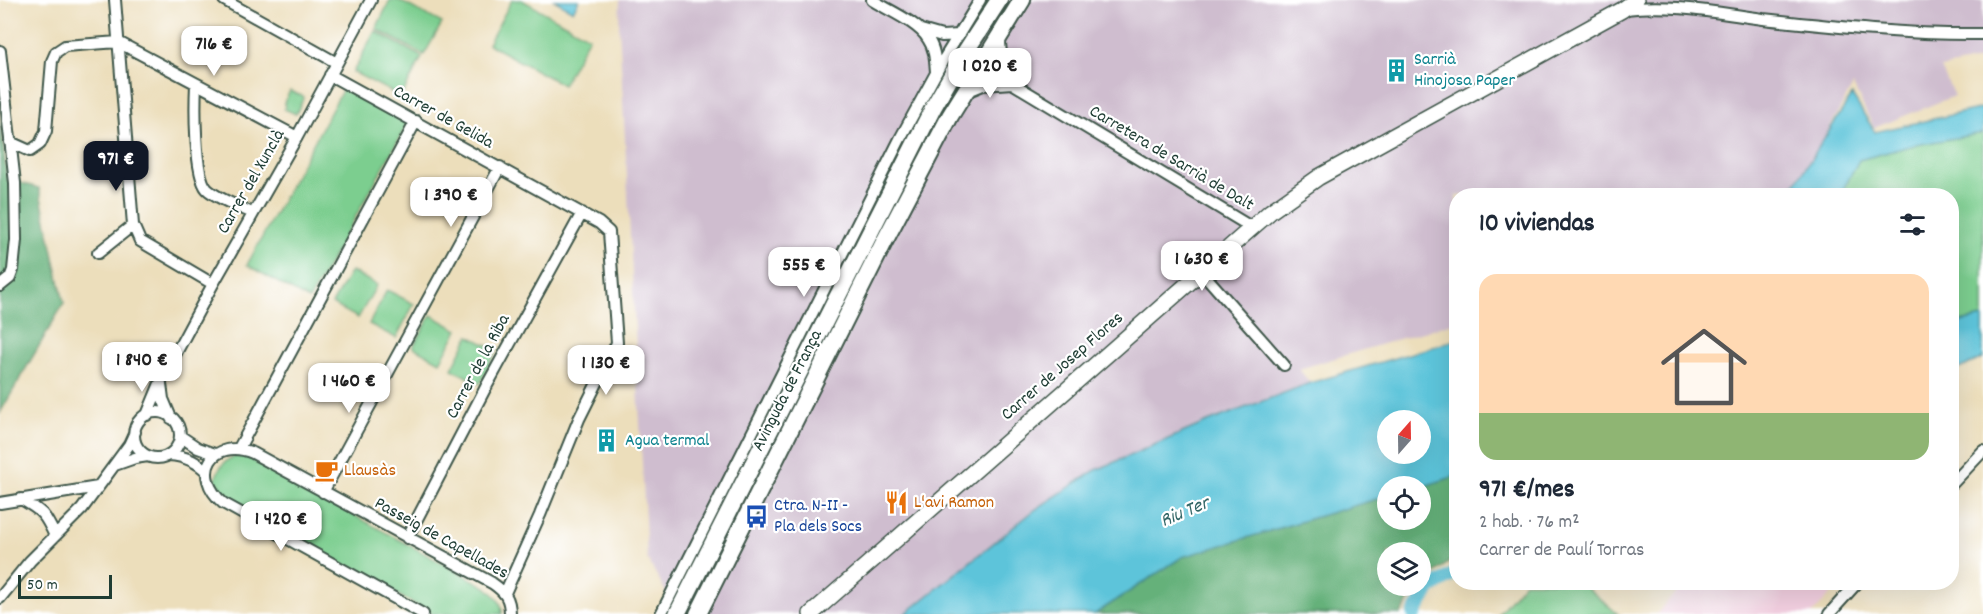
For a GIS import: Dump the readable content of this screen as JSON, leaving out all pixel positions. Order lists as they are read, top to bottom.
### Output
{
  "streets": {
    "main road": ["Avinguda de França"],
    "street": [
      "Carrer de Gelida",
      "Carretera de Sarrià de Dalt",
      "Carrer del Xunclà",
      "Carrer de la Riba",
      "Carrer de Josep Flores",
      "Passeig de Capellades"
    ]
  },
  "crossings": [
    ["Carrer de Gelida", "Carrer del Xunclà"],
    ["Carrer de Gelida", "Carrer de la Riba"],
    ["Carrer de Gelida", "Passeig de Capellades"],
    ["Carretera de Sarrià de Dalt", "Carrer de Josep Flores"],
    ["Carrer de la Riba", "Passeig de Capellades"]
  ],
  "water": ["Riu Ter"],
  "places": {
    "building": ["Sarrià Hinojosa Paper", "Agua termal"],
    "cafe": ["Llausàs"],
    "restaurant": ["L'avi Ramon"],
    "bus stop": ["Ctra. N-II - Pla dels Socs"]
  },
  "scale_bar": "50 m",
  "north": "top",
  "page": {
    "price": [
      "716 €",
      "1 020 €",
      "971 €",
      "1 390 €",
      "1 630 €",
      "555 €",
      "1 840 €",
      "1 130 €",
      "1 460 €",
      "1 420 €"
    ],
    "heading": "10 viviendas",
    "list": [
      {
        "name": "971 €/mes",
        "note": "2 hab. · 76 m² · Carrer de Paulí Torras"
      }
    ],
    "scale": "50 m"
  }
}
